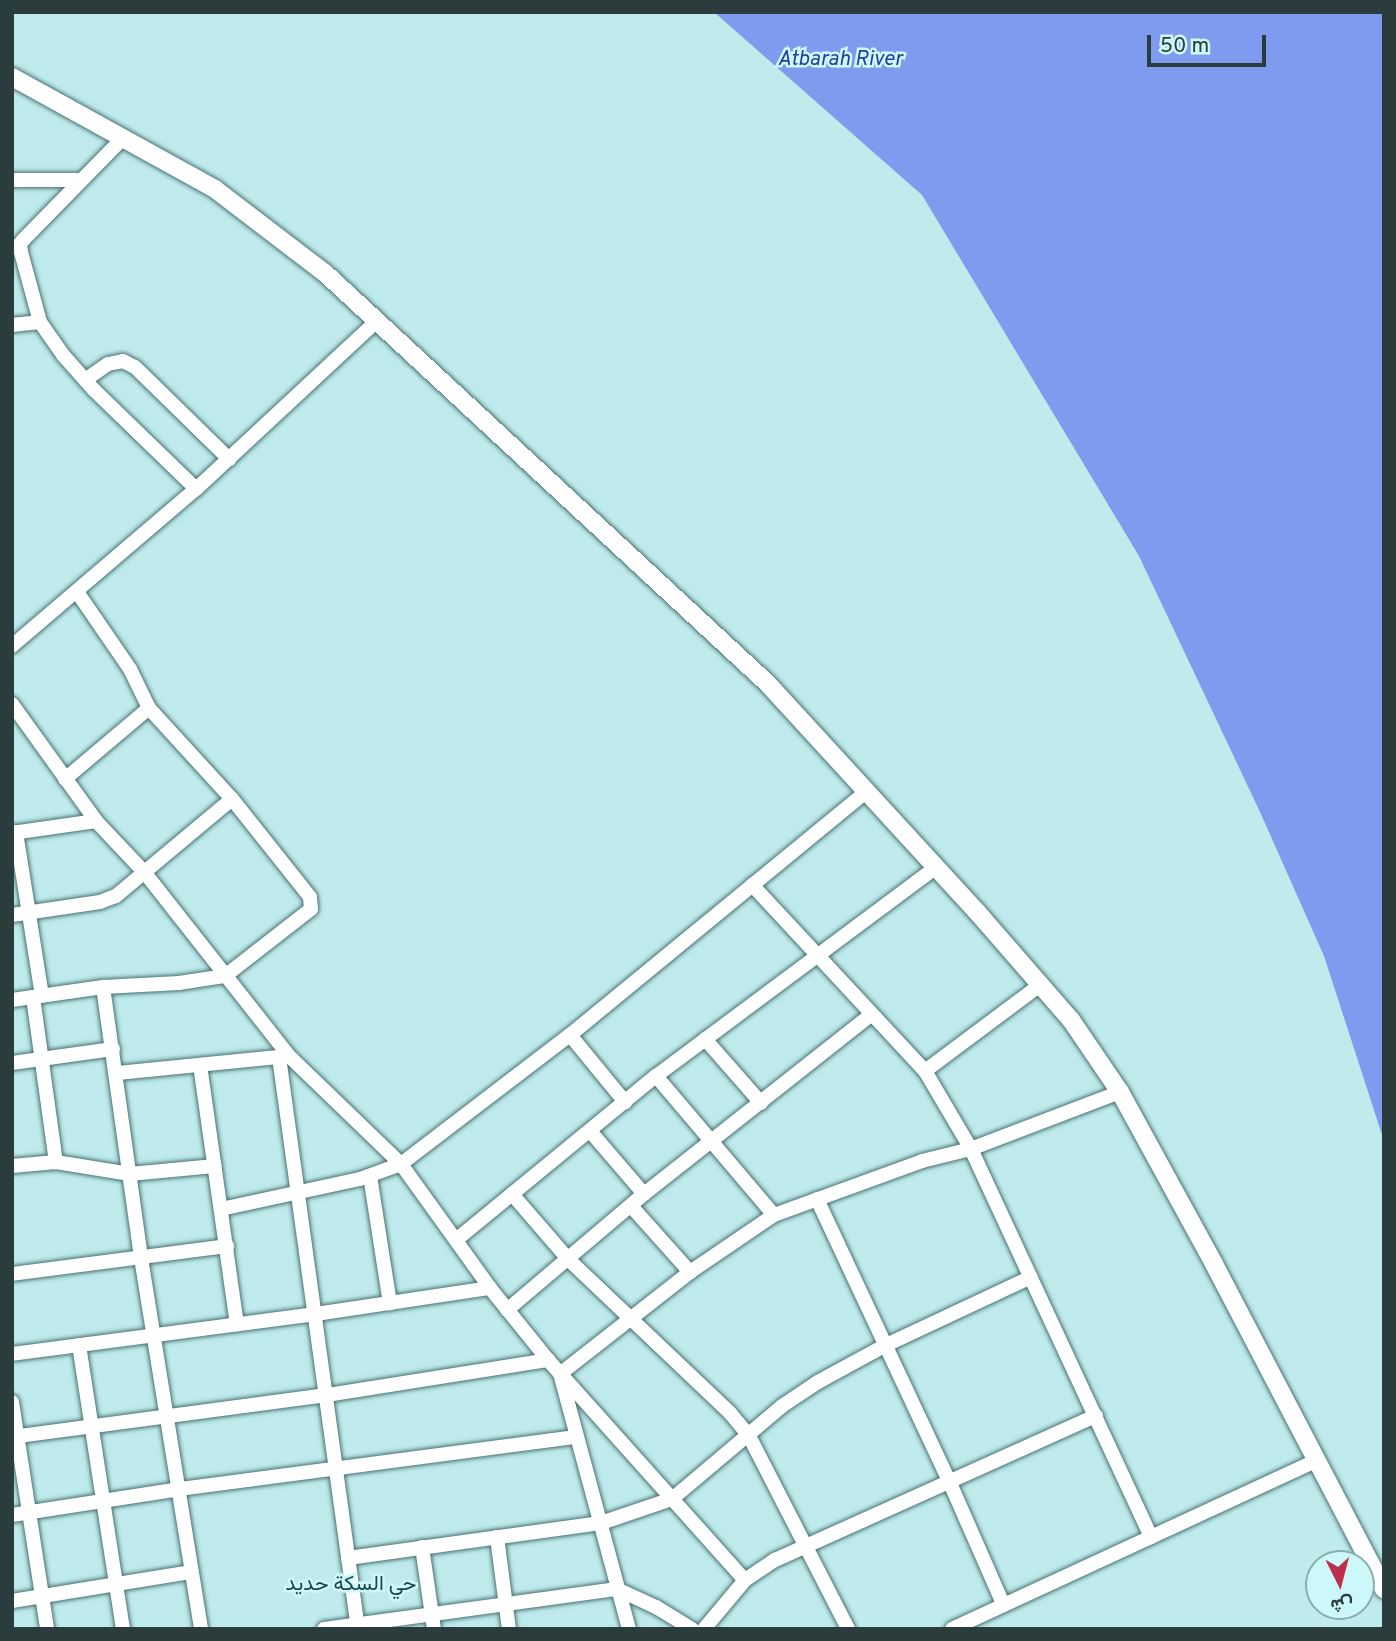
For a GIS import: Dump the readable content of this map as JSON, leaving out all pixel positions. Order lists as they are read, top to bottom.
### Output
{
  "districts": ["حي السكة حديد"],
  "water": ["Atbarah River"],
  "scale_bar": "50 m",
  "north": "bottom"
}
